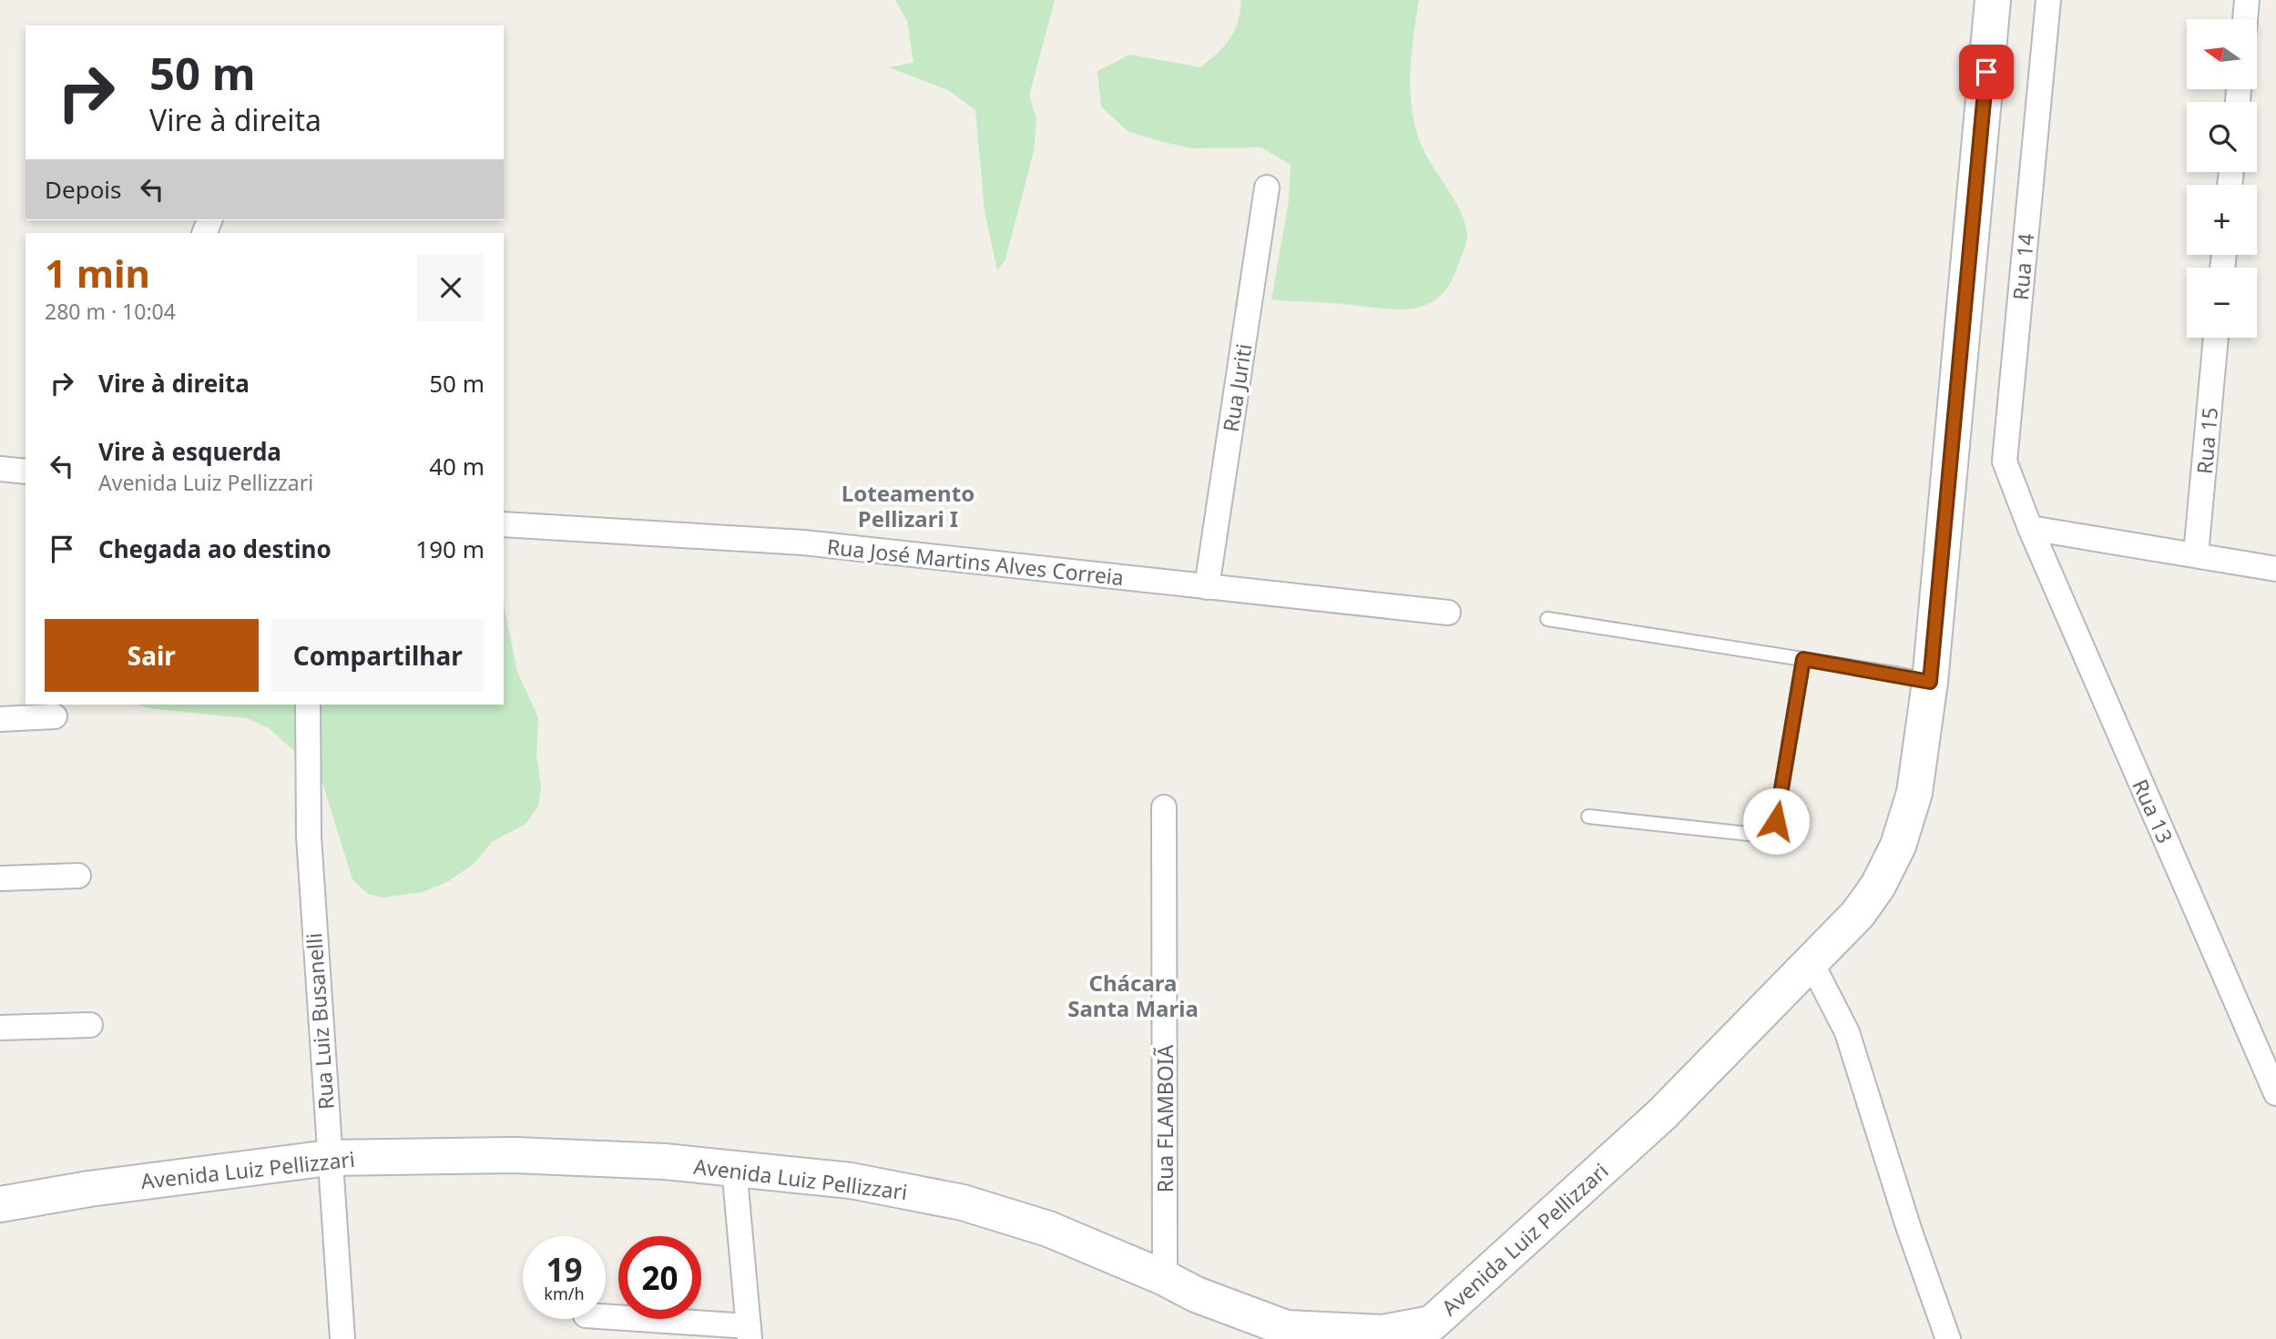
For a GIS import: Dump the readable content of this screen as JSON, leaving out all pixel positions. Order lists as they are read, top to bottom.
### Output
{
  "streets": {
    "main road": ["Avenida Luiz Pellizzari"],
    "street": [
      "Rua 14",
      "Rua Juriti",
      "Rua 15",
      "Rua José Martins Alves Correia",
      "Rua 13",
      "Rua Luiz Busanelli",
      "Rua FLAMBOIÃ"
    ]
  },
  "crossings": [
    ["Rua 14", "Rua 13"],
    ["Rua Juriti", "Rua José Martins Alves Correia"],
    ["Rua Luiz Busanelli", "Avenida Luiz Pellizzari"],
    ["Rua FLAMBOIÃ", "Avenida Luiz Pellizzari"]
  ],
  "districts": ["Loteamento Pellizari I", "Chácara Santa Maria"],
  "north": "left",
  "page": {
    "map_buttons": ["+", "−"],
    "turn": ["50 m", "Vire à direita"],
    "then": "Depois",
    "heading": ["1 min", "280 m · 10:04"],
    "list": [
      {
        "name": "Vire à direita",
        "value": "50 m"
      },
      {
        "name": "Vire à esquerda",
        "note": "Avenida Luiz Pellizzari",
        "value": "40 m"
      },
      {
        "name": "Chegada ao destino",
        "value": "190 m"
      }
    ],
    "buttons": ["Sair", "Compartilhar"],
    "speed": "19 km/h",
    "limit": "20"
  }
}
